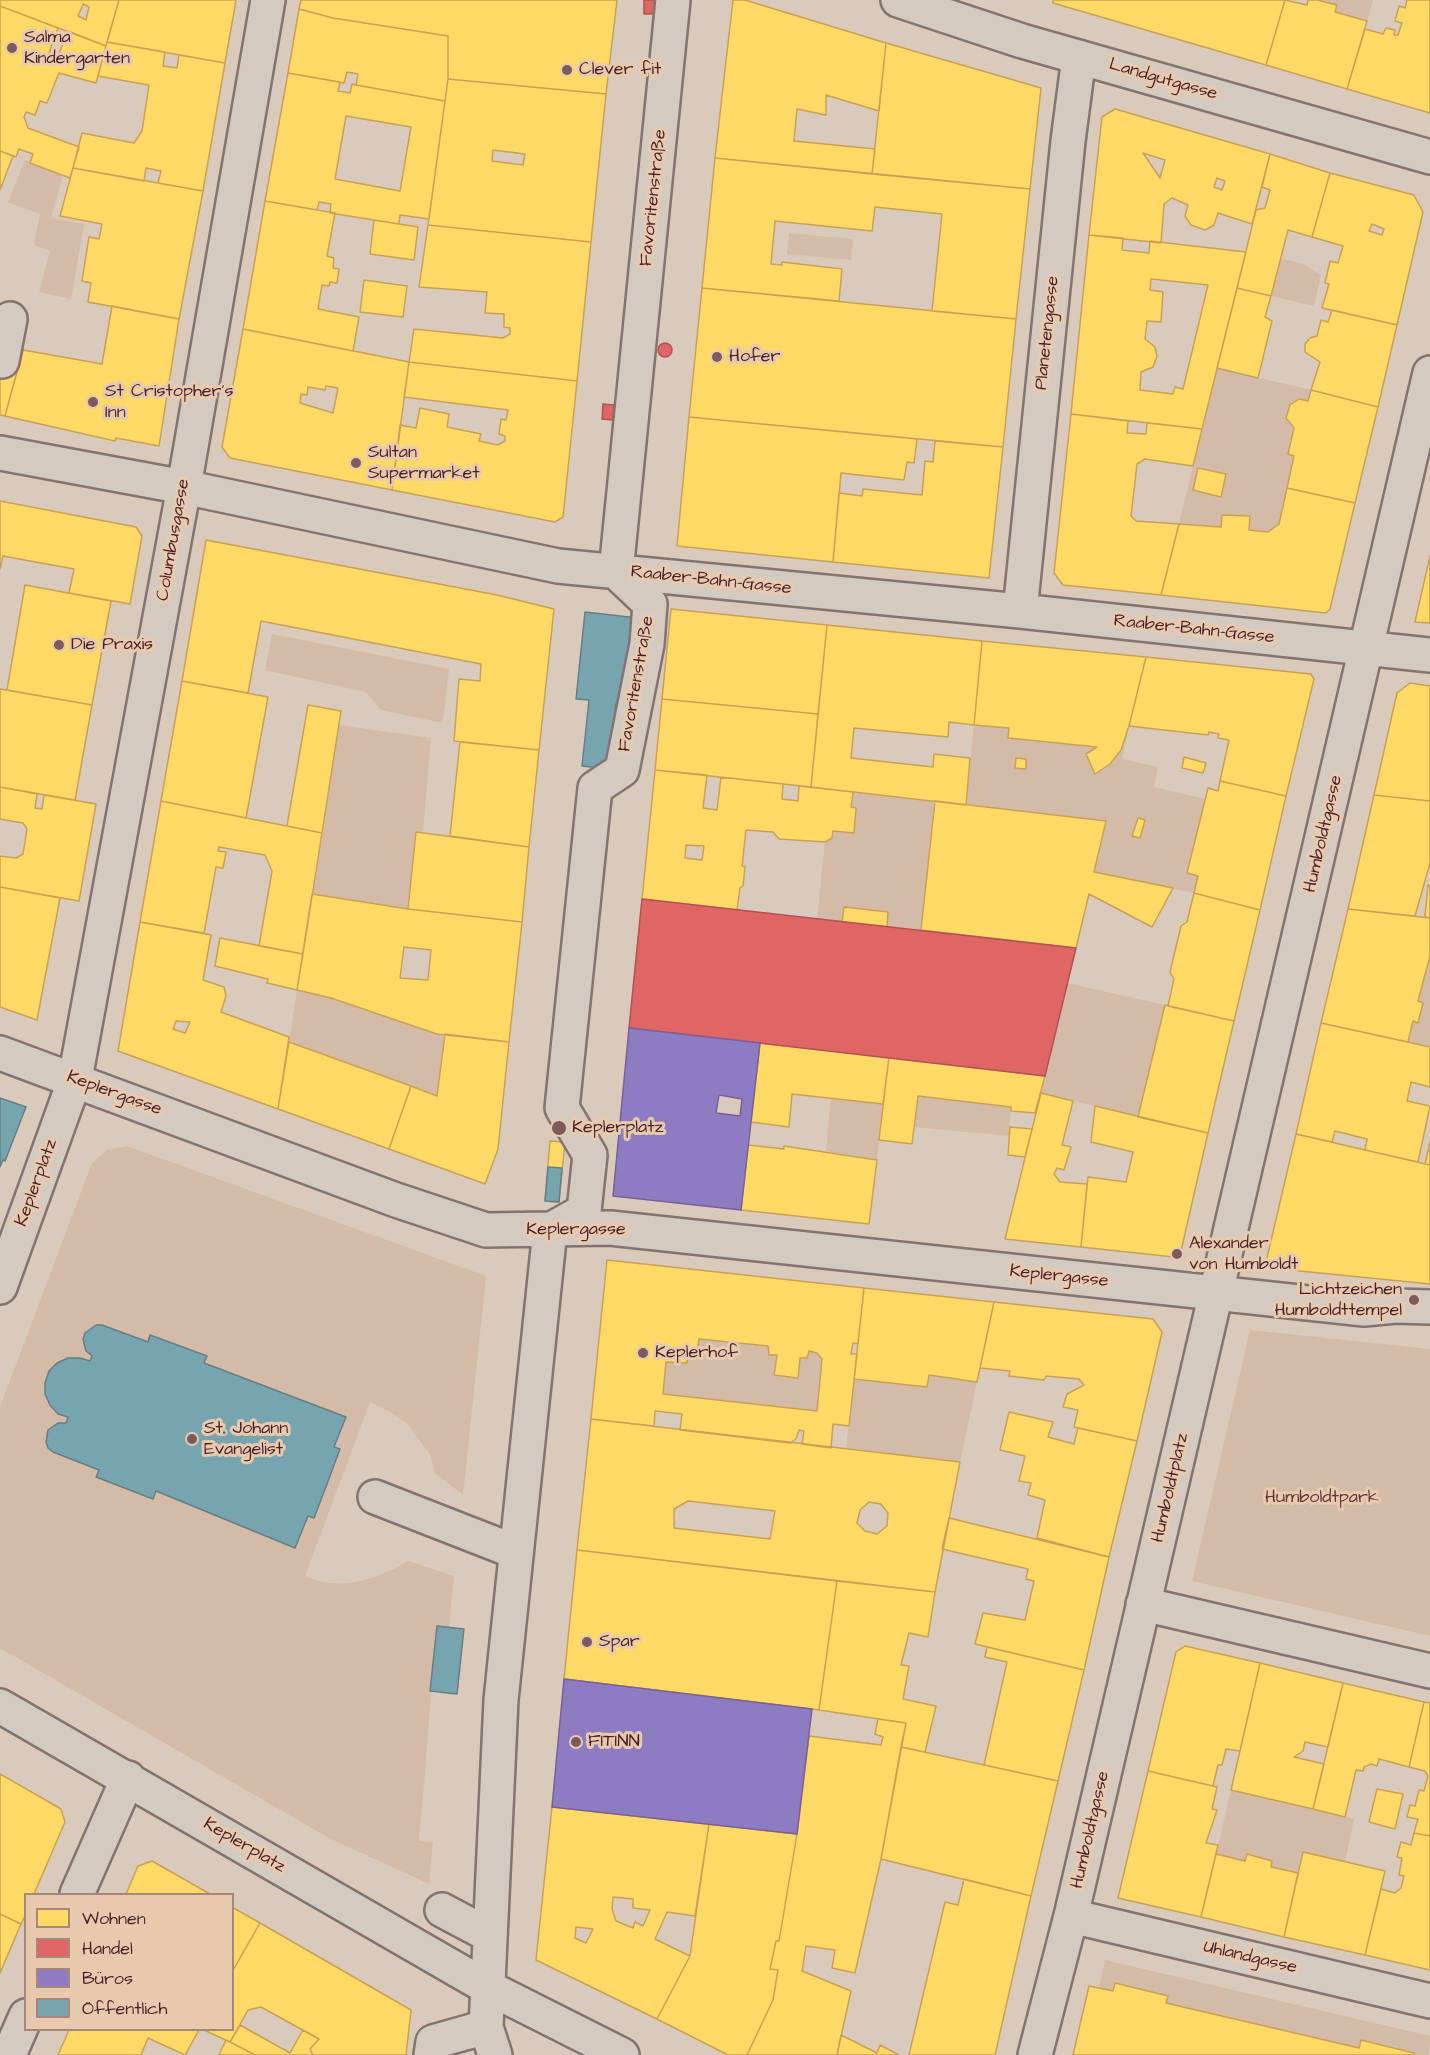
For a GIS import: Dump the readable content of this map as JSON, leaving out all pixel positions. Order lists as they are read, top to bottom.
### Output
{
  "streets": {
    "street": [
      "Landgutgasse",
      "Favoritenstraße",
      "Planetengasse",
      "Columbusgasse",
      "Raaber-Bahn-Gasse",
      "Humboldtgasse",
      "Keplergasse",
      "Keplerplatz",
      "Humboldtplatz",
      "Uhlandgasse"
    ]
  },
  "crossings": [
    ["Landgutgasse", "Planetengasse"],
    ["Favoritenstraße", "Raaber-Bahn-Gasse"],
    ["Favoritenstraße", "Keplergasse"],
    ["Planetengasse", "Raaber-Bahn-Gasse"],
    ["Columbusgasse", "Raaber-Bahn-Gasse"],
    ["Columbusgasse", "Keplergasse"],
    ["Columbusgasse", "Keplerplatz"],
    ["Raaber-Bahn-Gasse", "Humboldtgasse"],
    ["Humboldtgasse", "Keplergasse"],
    ["Humboldtgasse", "Humboldtplatz"],
    ["Humboldtgasse", "Uhlandgasse"],
    ["Keplergasse", "Keplerplatz"],
    ["Keplergasse", "Humboldtplatz"]
  ],
  "parks": ["Humboldtpark"],
  "places": [
    "Salma Kindergarten",
    "Clever fit",
    "Hofer",
    "St Cristopher's Inn",
    "Sultan Supermarket",
    "Die Praxis",
    "Keplerplatz",
    "Alexander von Humboldt",
    "Lichtzeichen Humboldttempel",
    "Keplerhof",
    "St. Johann Evangelist",
    "Spar",
    "FITINN"
  ],
  "legend": [
    "Wohnen",
    "Handel",
    "Büros",
    "Öffentlich"
  ]
}
